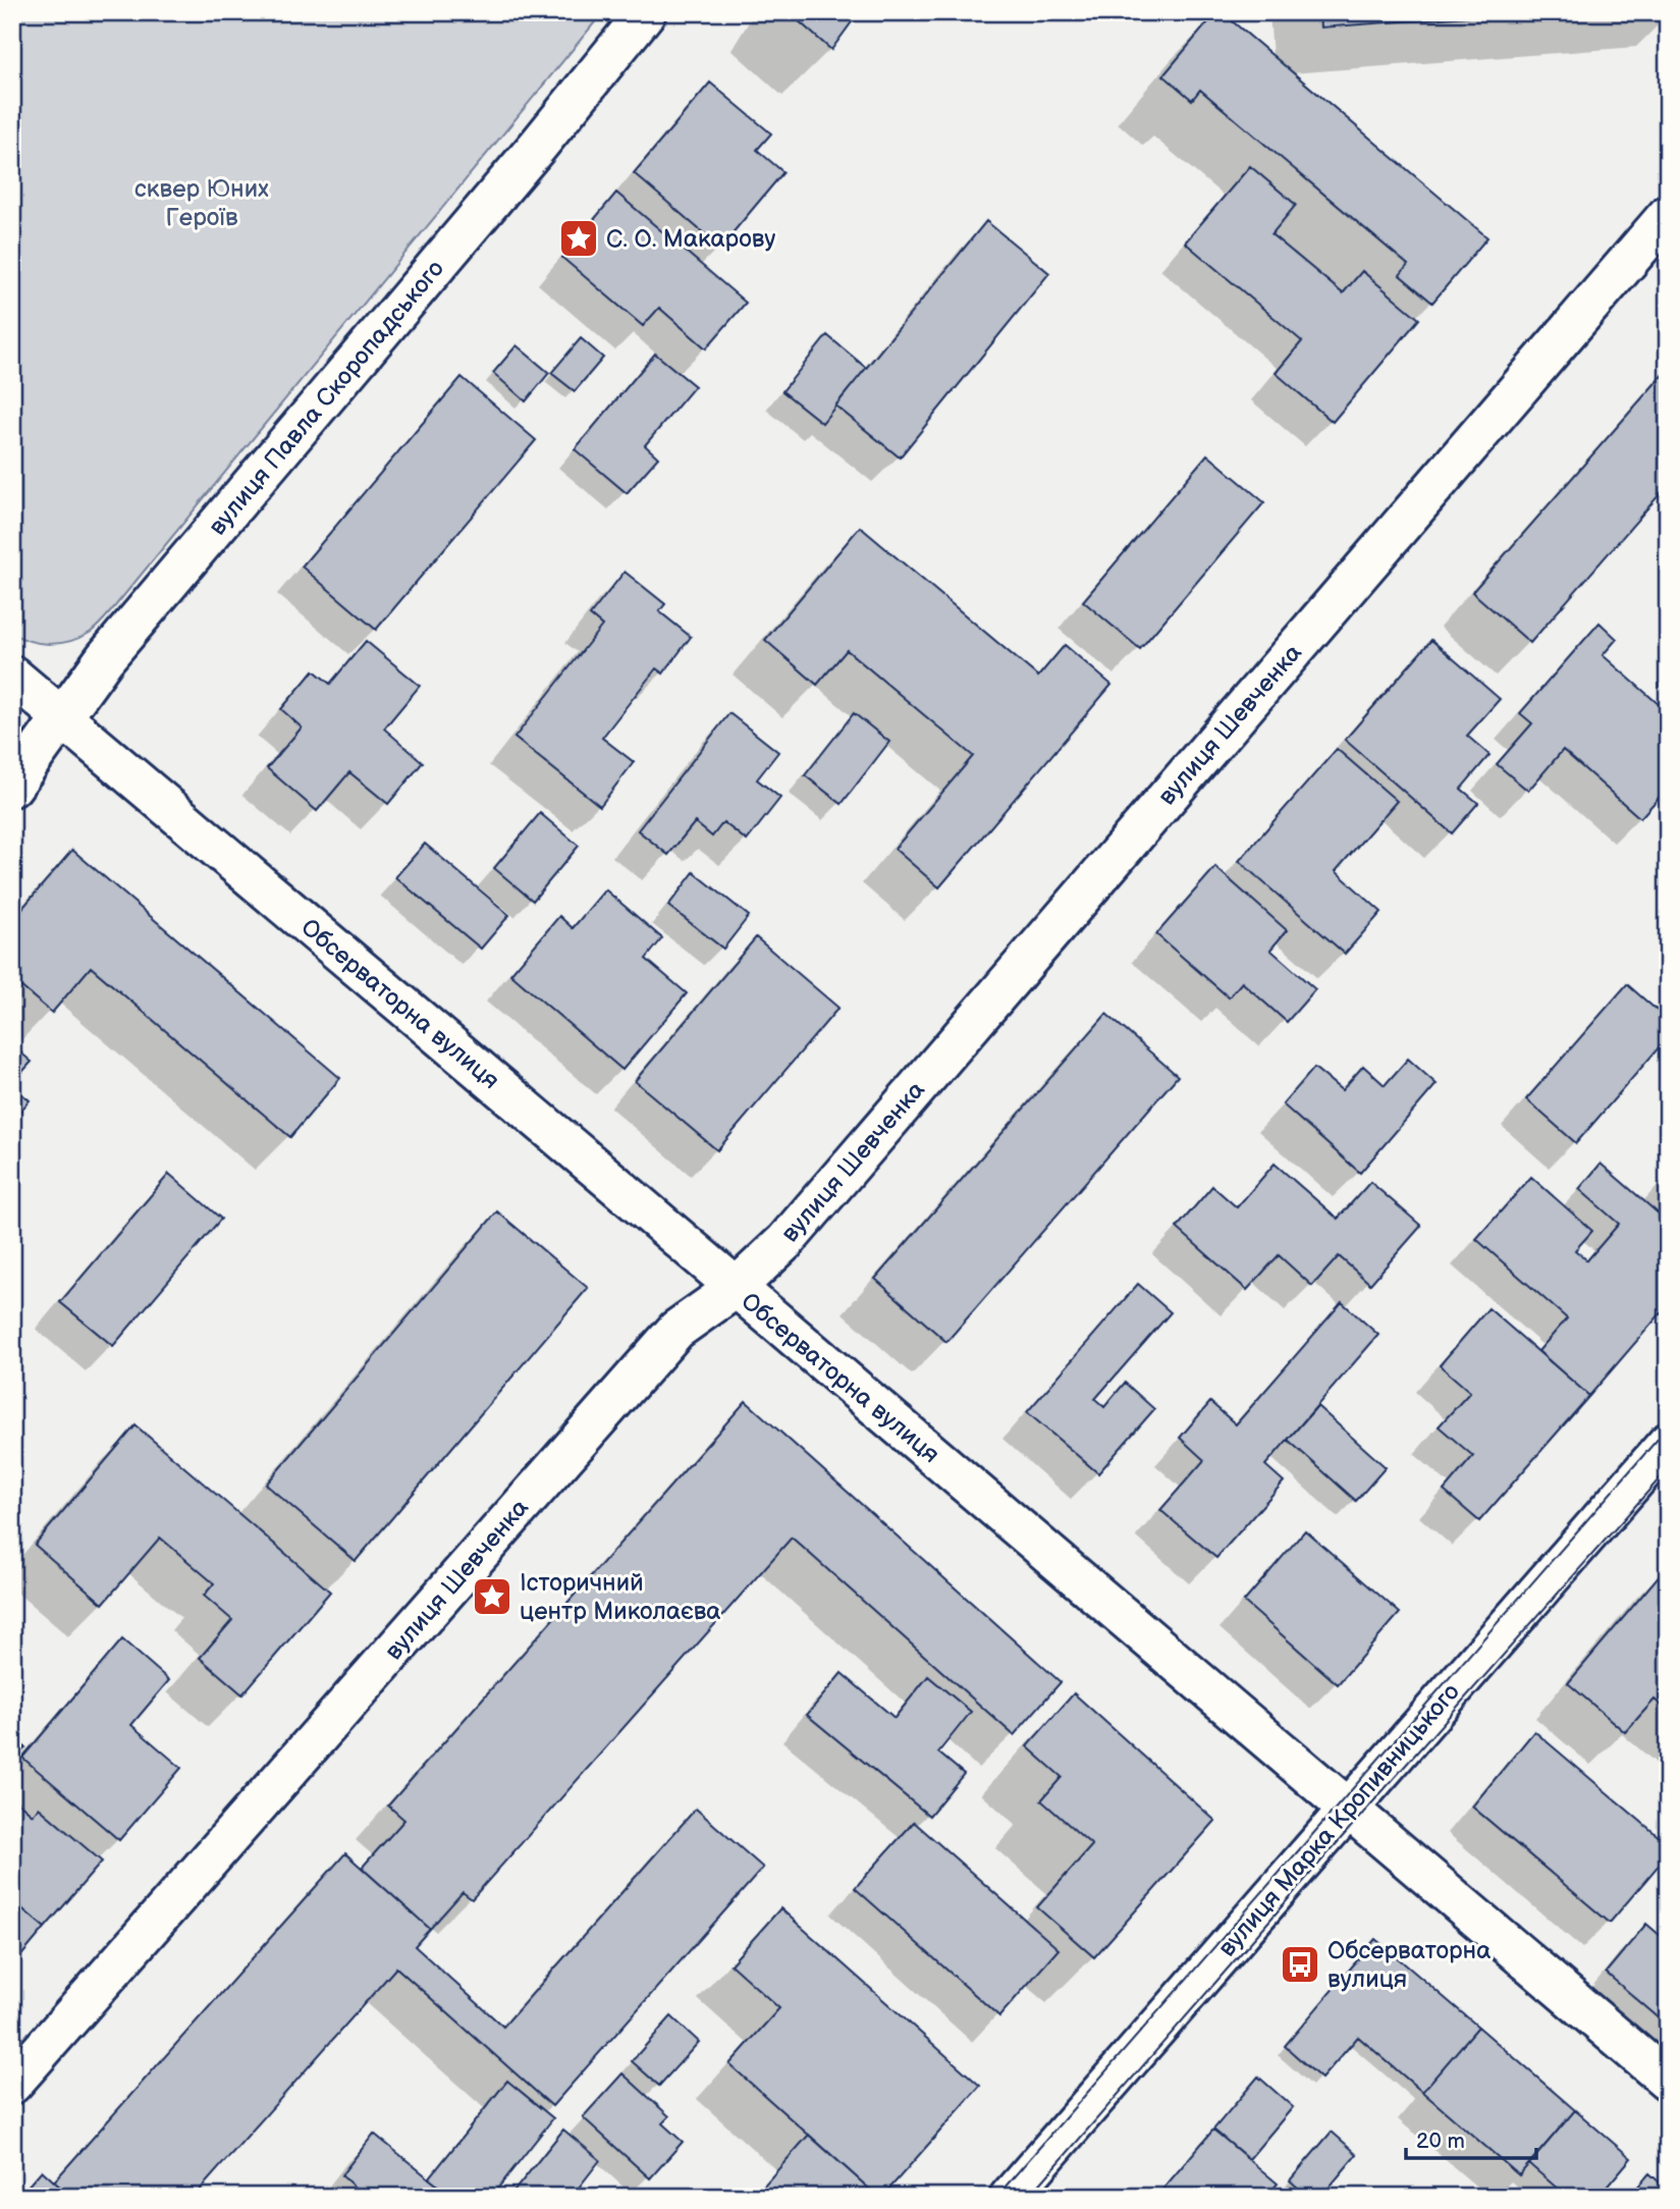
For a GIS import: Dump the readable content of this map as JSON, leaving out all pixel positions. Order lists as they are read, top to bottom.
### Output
{
  "streets": {
    "street": [
      "вулиця Павла Скоропадського",
      "вулиця Шевченка",
      "Обсерваторна вулиця",
      "вулиця Марка Кропивницького"
    ]
  },
  "crossings": [
    ["вулиця Павла Скоропадського", "Обсерваторна вулиця"],
    ["вулиця Шевченка", "Обсерваторна вулиця"],
    ["Обсерваторна вулиця", "вулиця Марка Кропивницького"]
  ],
  "parks": ["сквер Юних Героїв"],
  "places": {
    "place": ["С. О. Макарову", "Історичний центр Миколаєва"],
    "bus stop": ["Обсерваторна вулиця"]
  },
  "scale_bar": "20 m"
}
